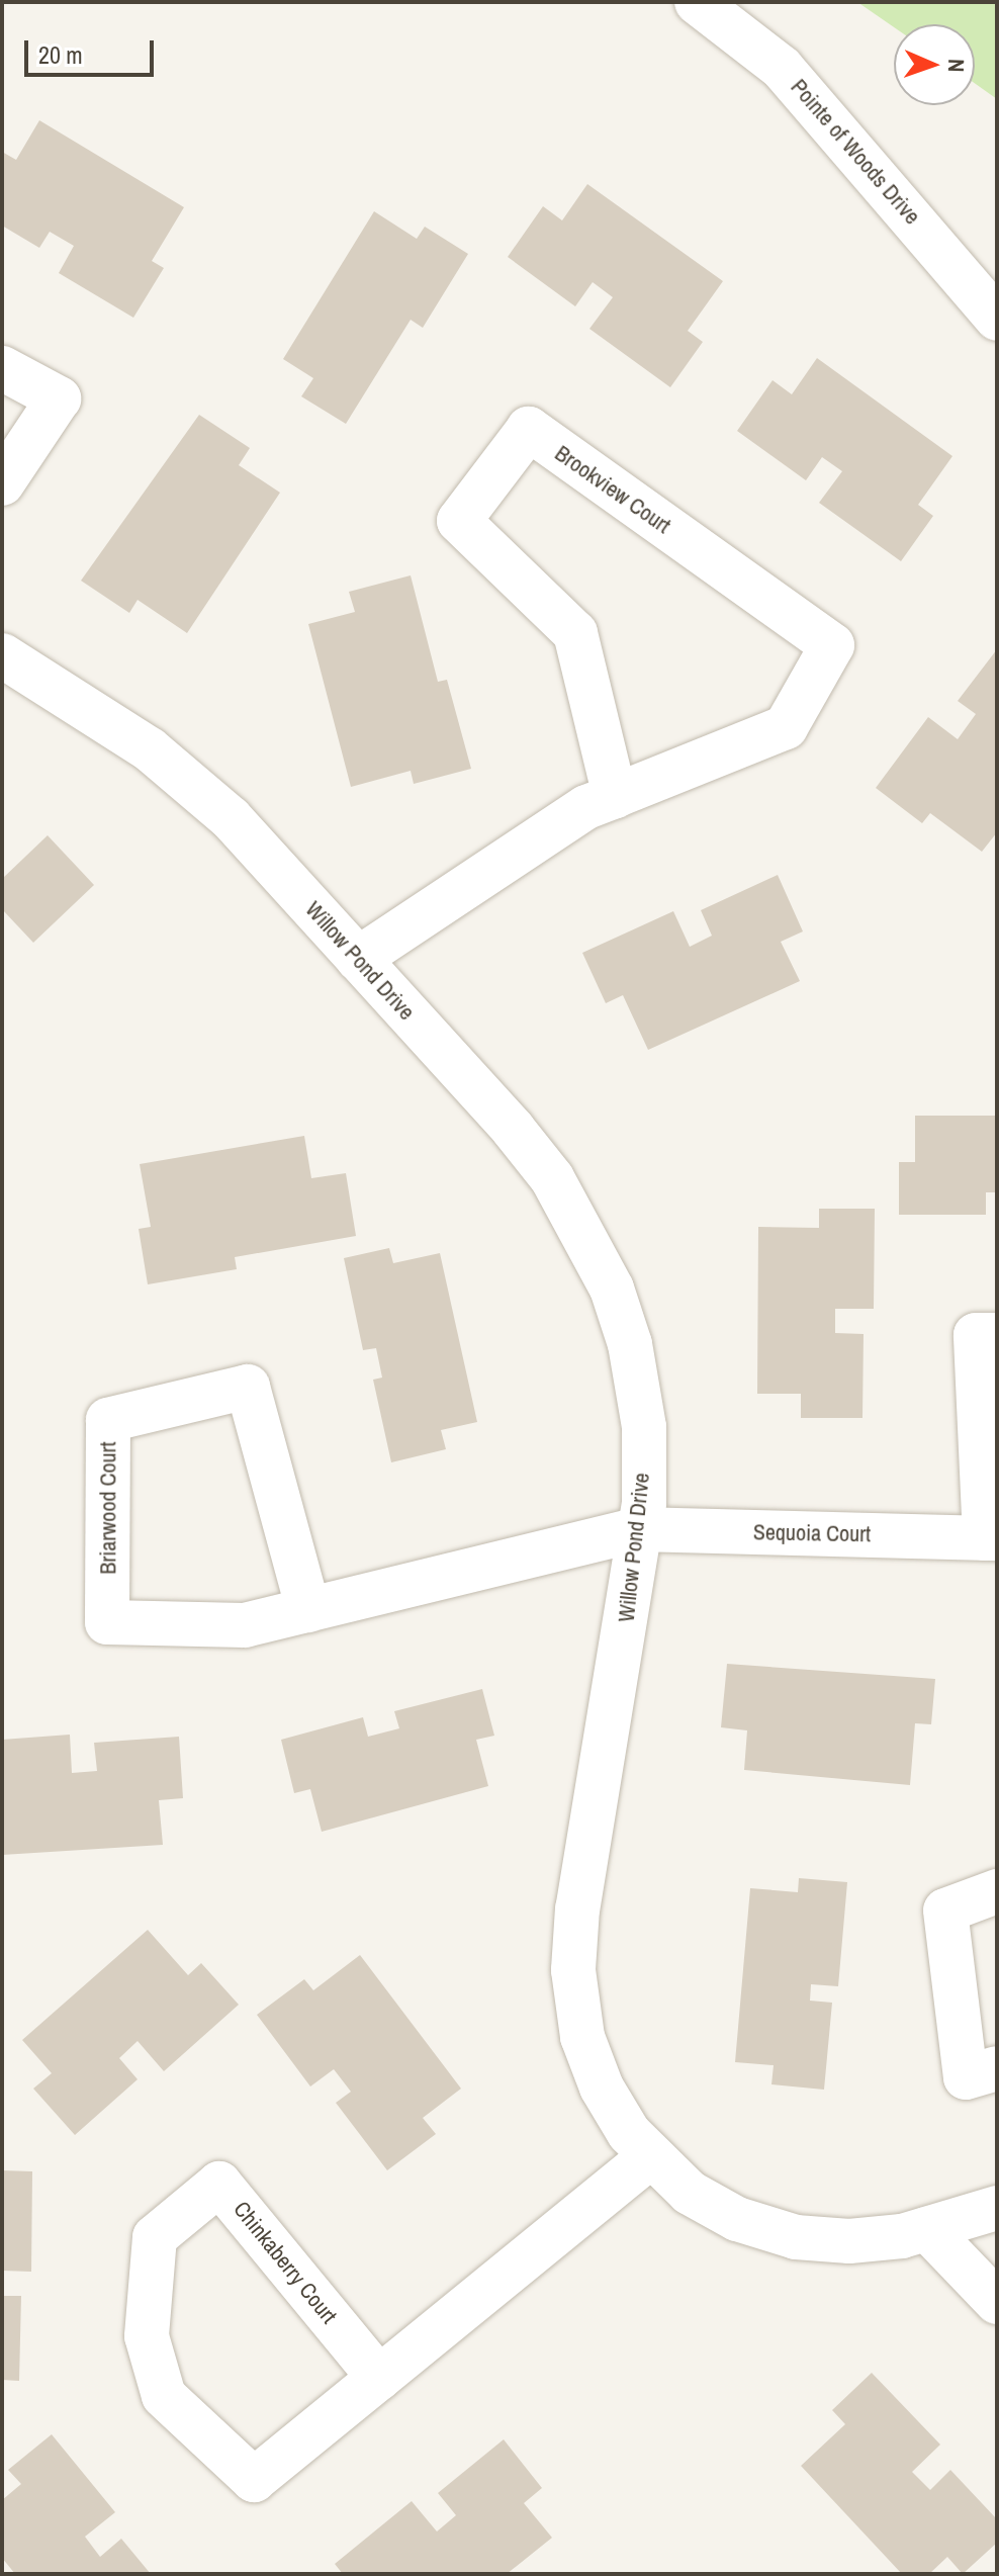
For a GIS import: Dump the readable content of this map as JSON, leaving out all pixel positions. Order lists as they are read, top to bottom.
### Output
{
  "streets": {
    "street": [
      "Pointe of Woods Drive",
      "Brookview Court",
      "Willow Pond Drive",
      "Briarwood Court",
      "Sequoia Court",
      "Chinkaberry Court"
    ]
  },
  "crossings": [
    ["Brookview Court", "Willow Pond Drive"],
    ["Willow Pond Drive", "Briarwood Court"],
    ["Willow Pond Drive", "Sequoia Court"],
    ["Willow Pond Drive", "Chinkaberry Court"],
    ["Briarwood Court", "Sequoia Court"]
  ],
  "scale_bar": "20 m",
  "north": "right"
}
